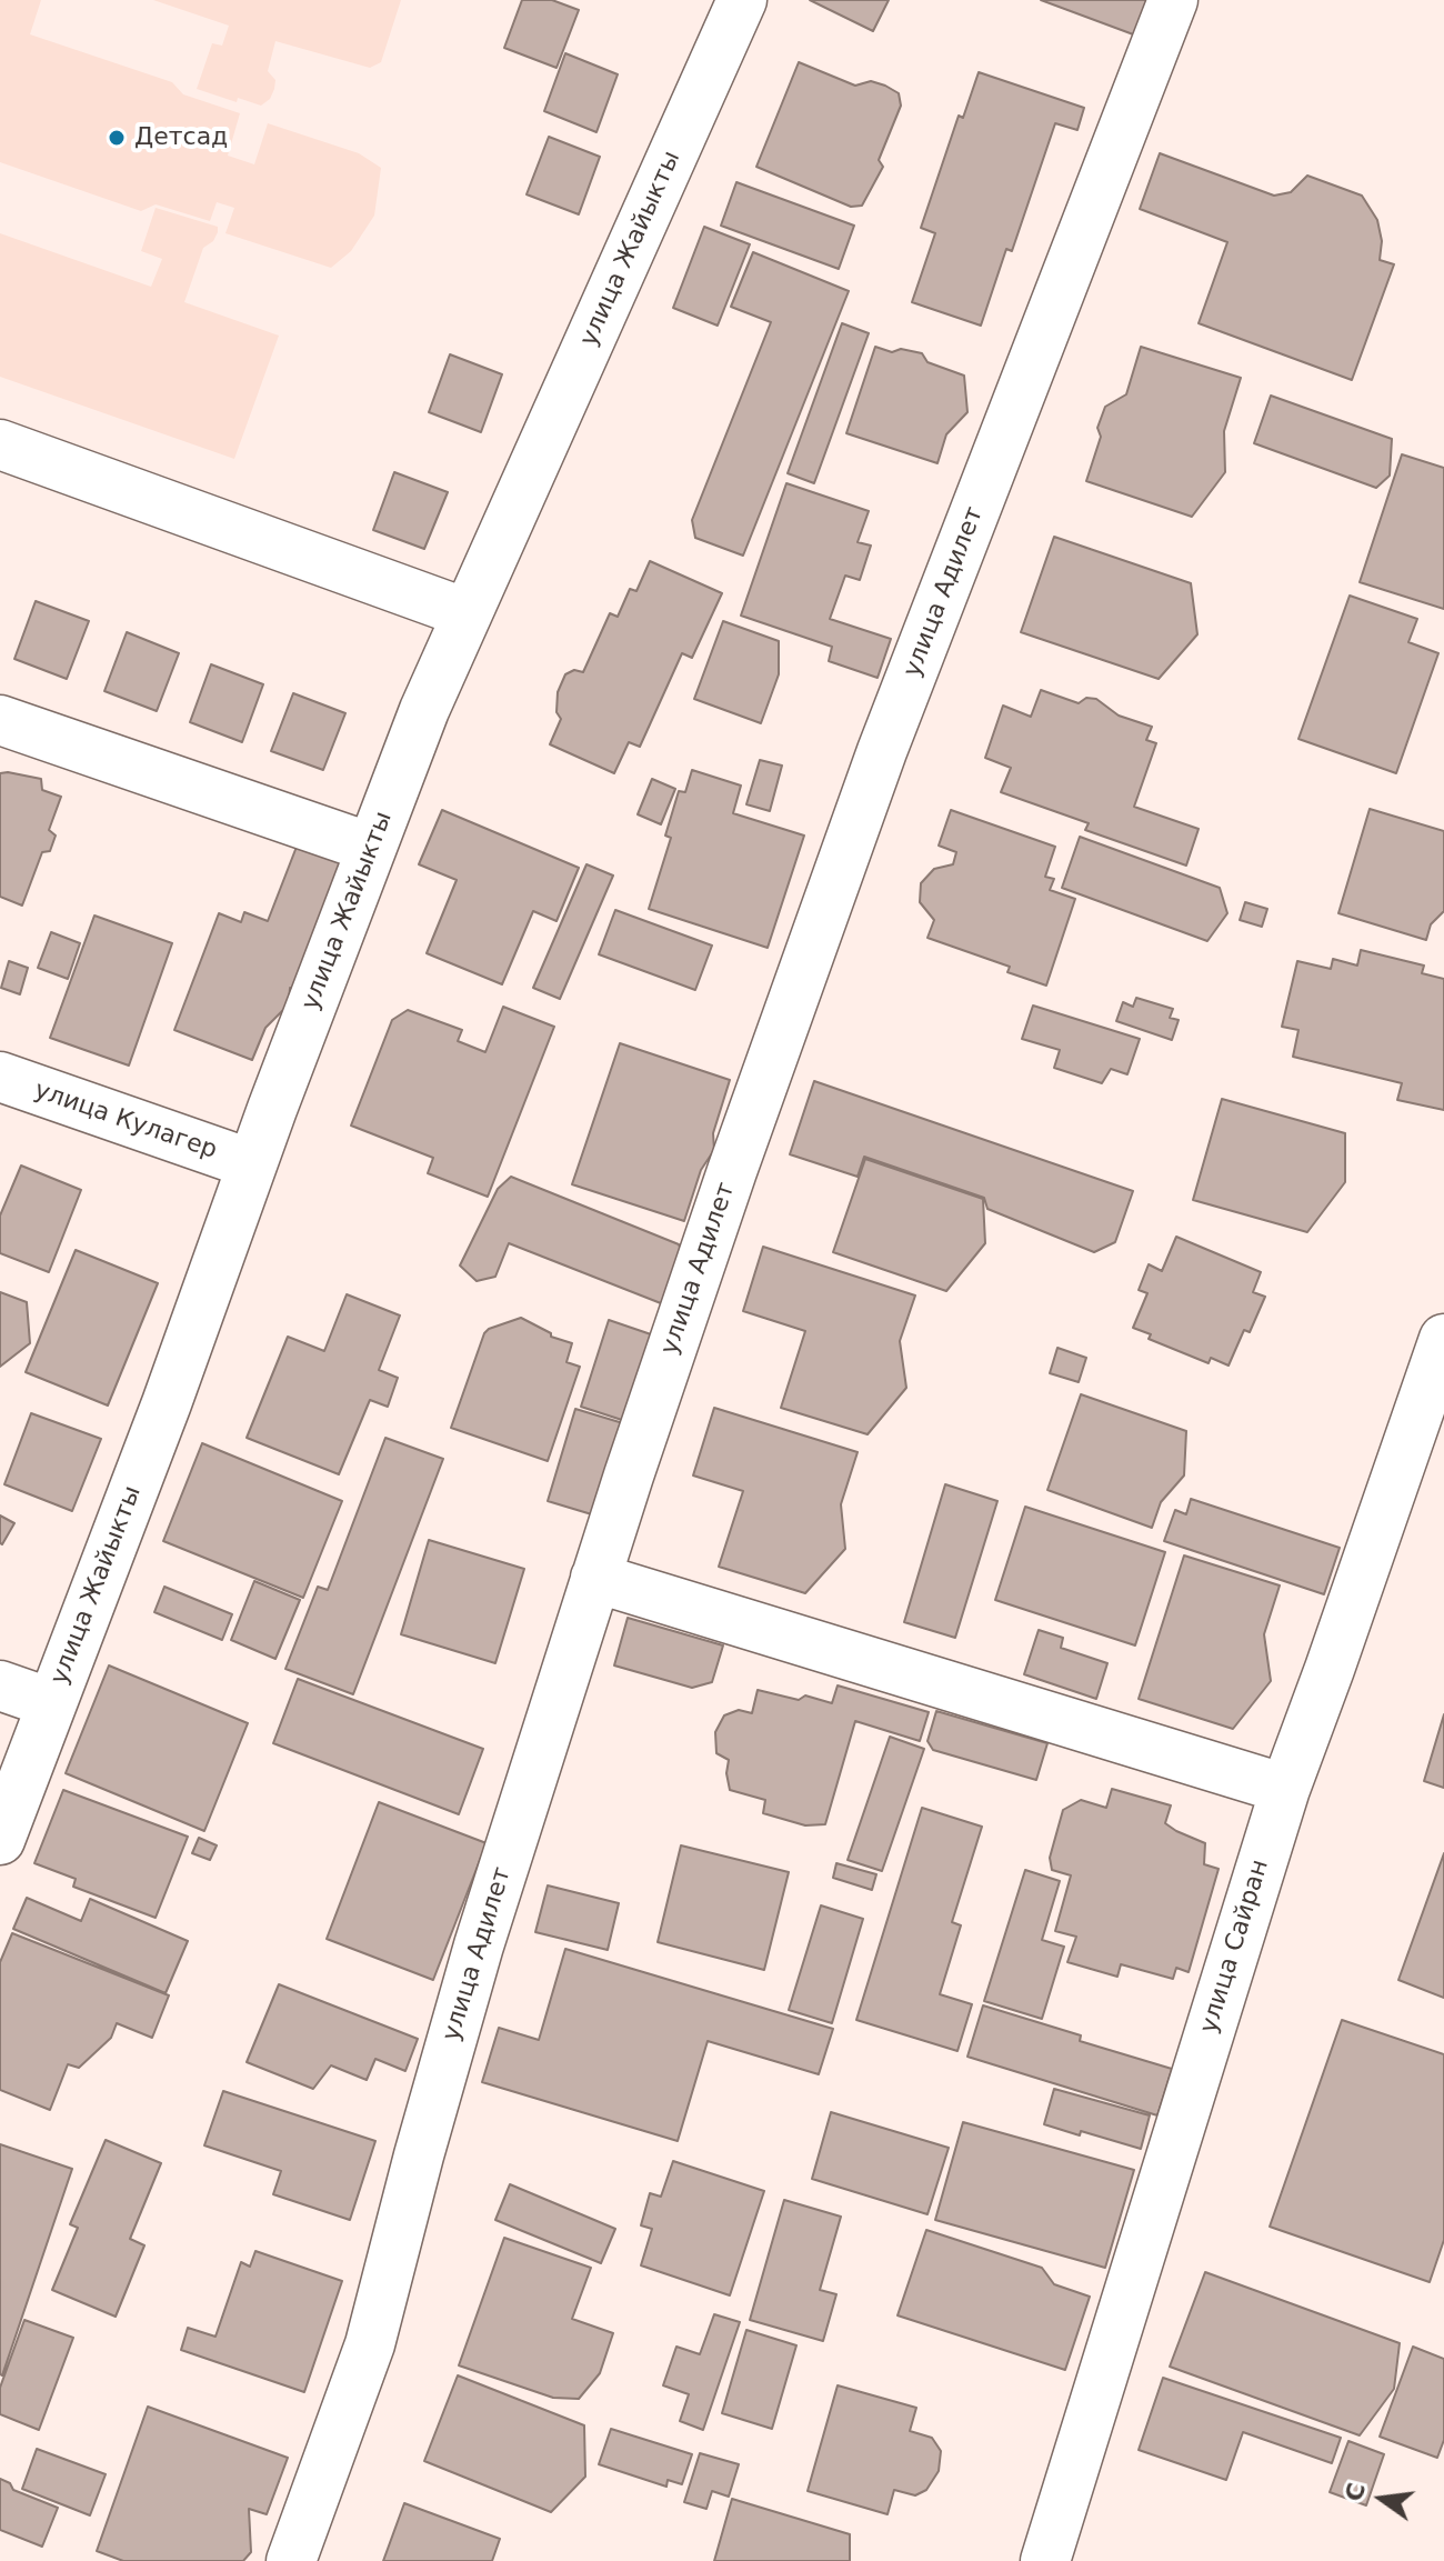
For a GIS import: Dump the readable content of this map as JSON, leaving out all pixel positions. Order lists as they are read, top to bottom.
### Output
{
  "streets": {
    "street": [
      "улица Жайыкты",
      "улица Адилет",
      "улица Кулагер",
      "улица Сайран"
    ]
  },
  "crossings": [
    ["улица Жайыкты", "улица Кулагер"]
  ],
  "places": ["Детсад"],
  "north": "left"
}
